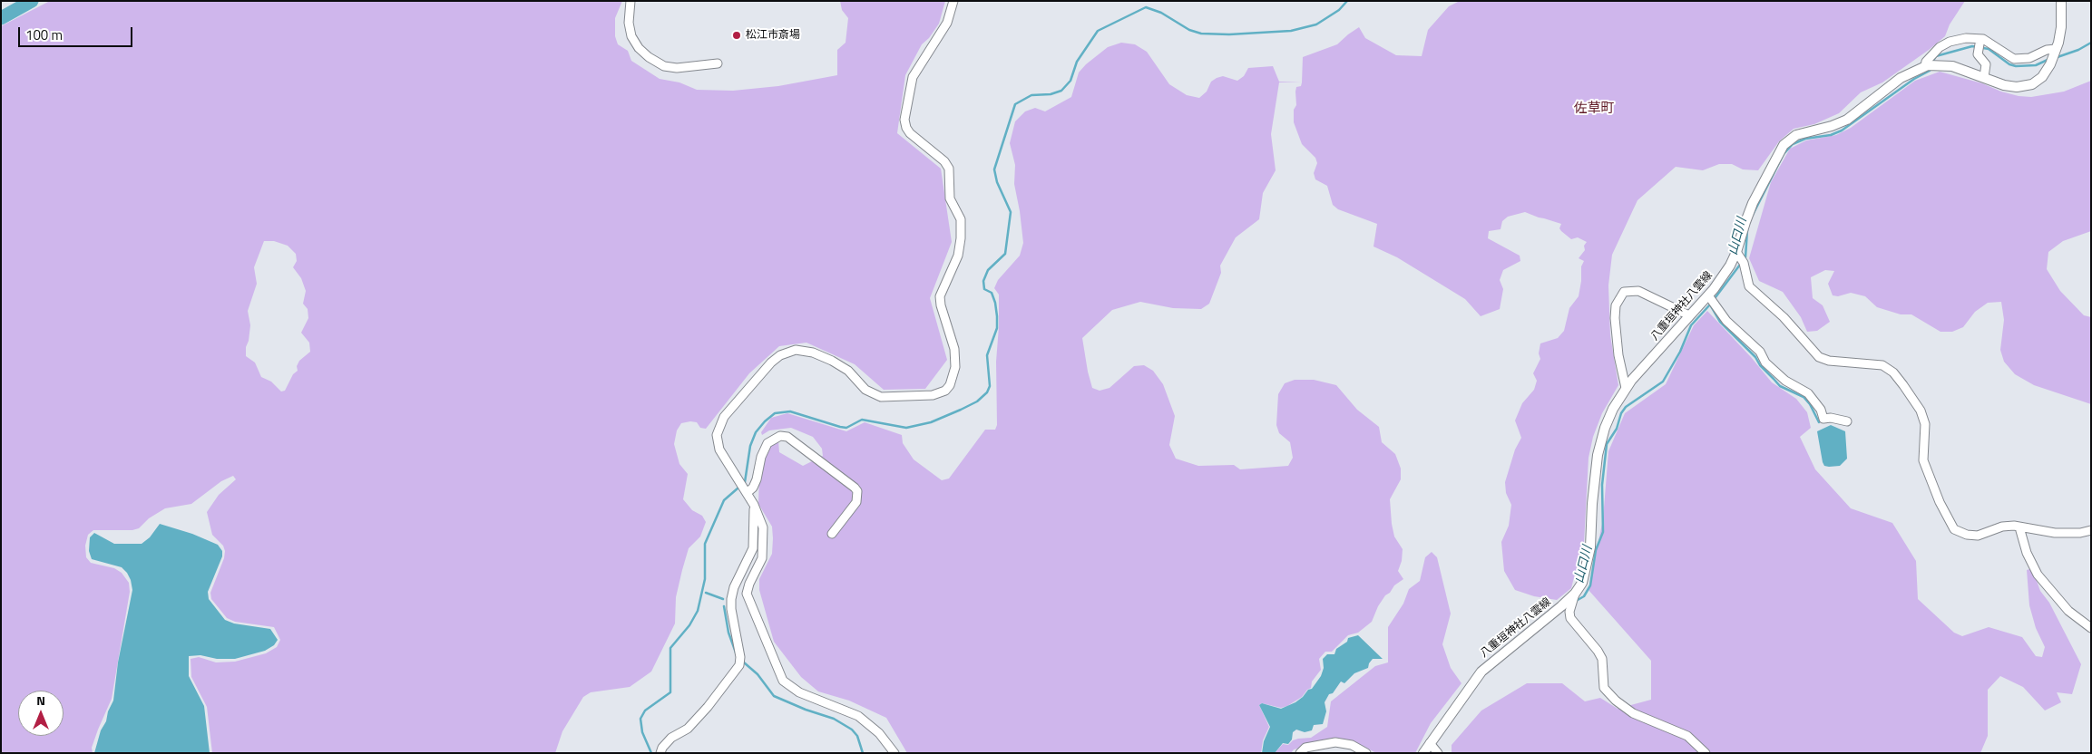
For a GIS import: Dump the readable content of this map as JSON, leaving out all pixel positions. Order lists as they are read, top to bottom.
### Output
{
  "streets": {
    "main road": ["八重垣神社八雲線"]
  },
  "districts": ["佐草町"],
  "water": ["山口川"],
  "places": ["松江市斎場"],
  "scale_bar": "100 m",
  "north": "top"
}
